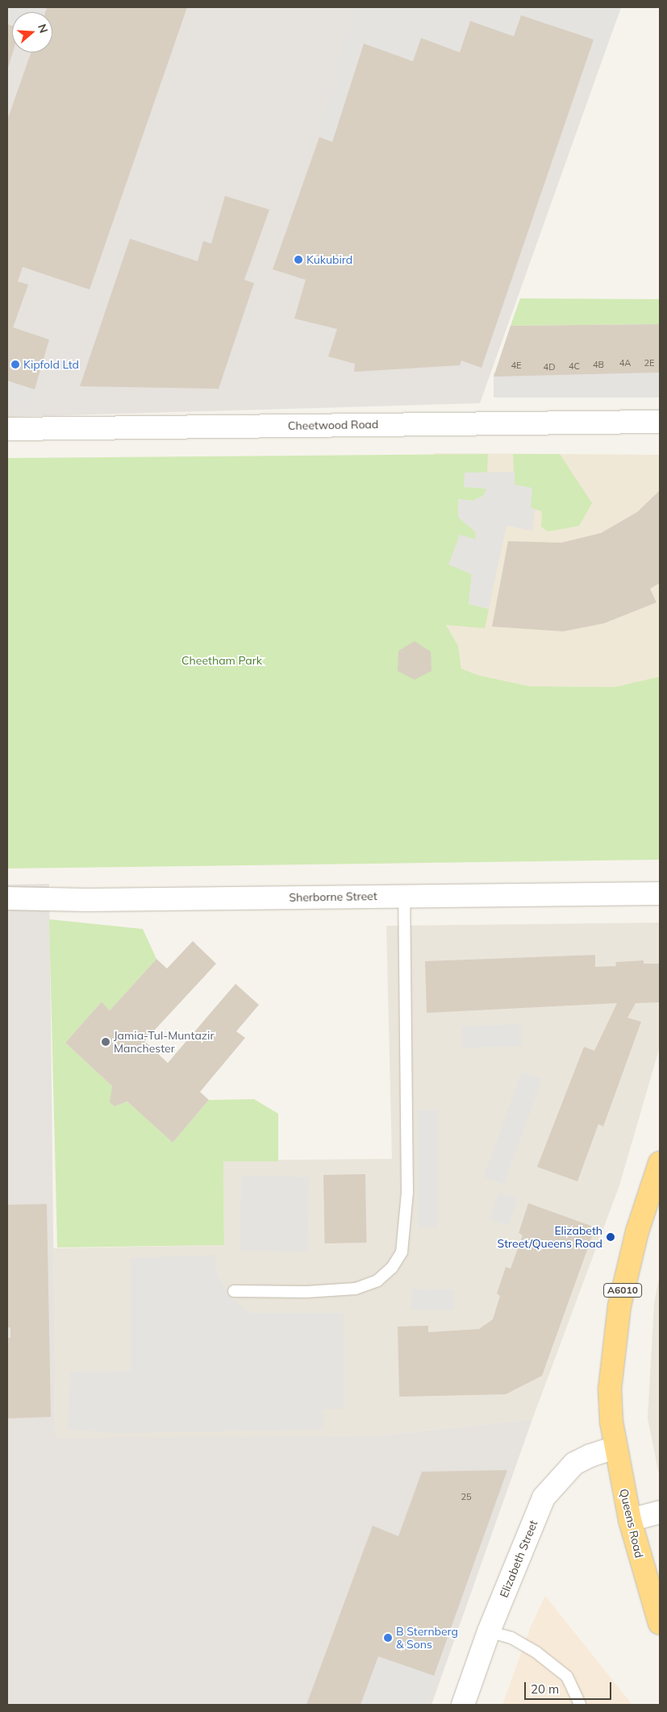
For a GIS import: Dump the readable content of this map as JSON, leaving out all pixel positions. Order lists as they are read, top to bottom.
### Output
{
  "streets": {
    "highway": ["A6010", "Queens Road"],
    "street": ["Cheetwood Road", "Sherborne Street", "Elizabeth Street"]
  },
  "crossings": [
    ["Queens Road", "Elizabeth Street"]
  ],
  "parks": ["Cheetham Park"],
  "places": [
    "Kukubird",
    "Kipfold Ltd",
    "Jamia-Tul-Muntazir Manchester",
    "Elizabeth Street/Queens Road",
    "B Sternberg & Sons"
  ],
  "house_numbers": [
    "4A",
    "2E",
    "4B",
    "4E",
    "4C",
    "4D",
    "25"
  ],
  "scale_bar": "20 m",
  "north": "right"
}
